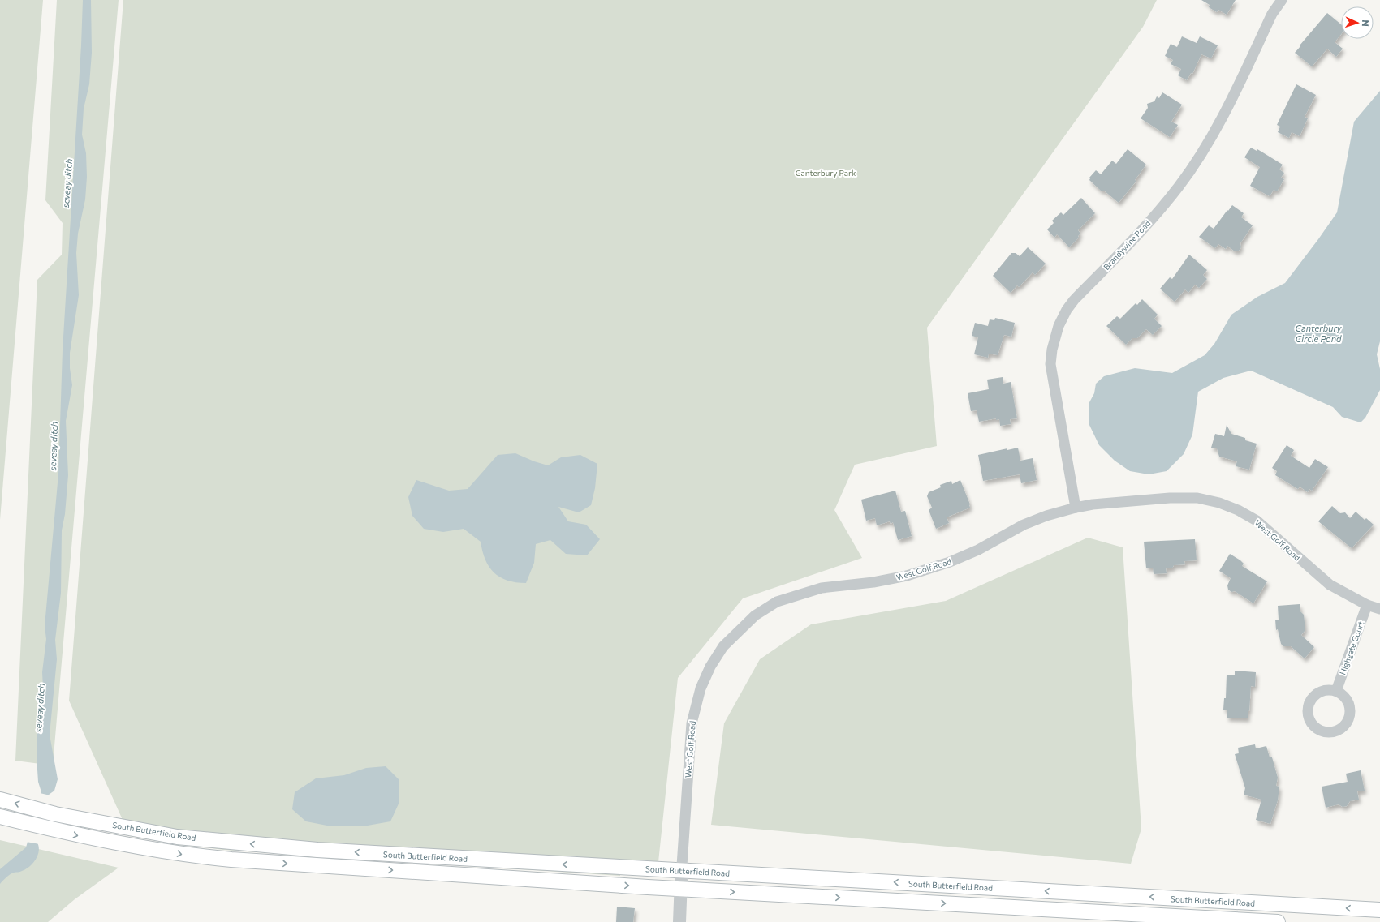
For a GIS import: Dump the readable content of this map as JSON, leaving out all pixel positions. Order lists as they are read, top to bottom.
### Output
{
  "streets": {
    "main road": ["South Butterfield Road"],
    "street": ["Brandywine Road", "West Golf Road", "Highgate Court"]
  },
  "crossings": [
    ["Brandywine Road", "West Golf Road"],
    ["West Golf Road", "Highgate Court"],
    ["West Golf Road", "South Butterfield Road"]
  ],
  "water": ["seveay ditch", "Canterbury Circle Pond"],
  "parks": ["Canterbury Park"],
  "north": "right"
}
